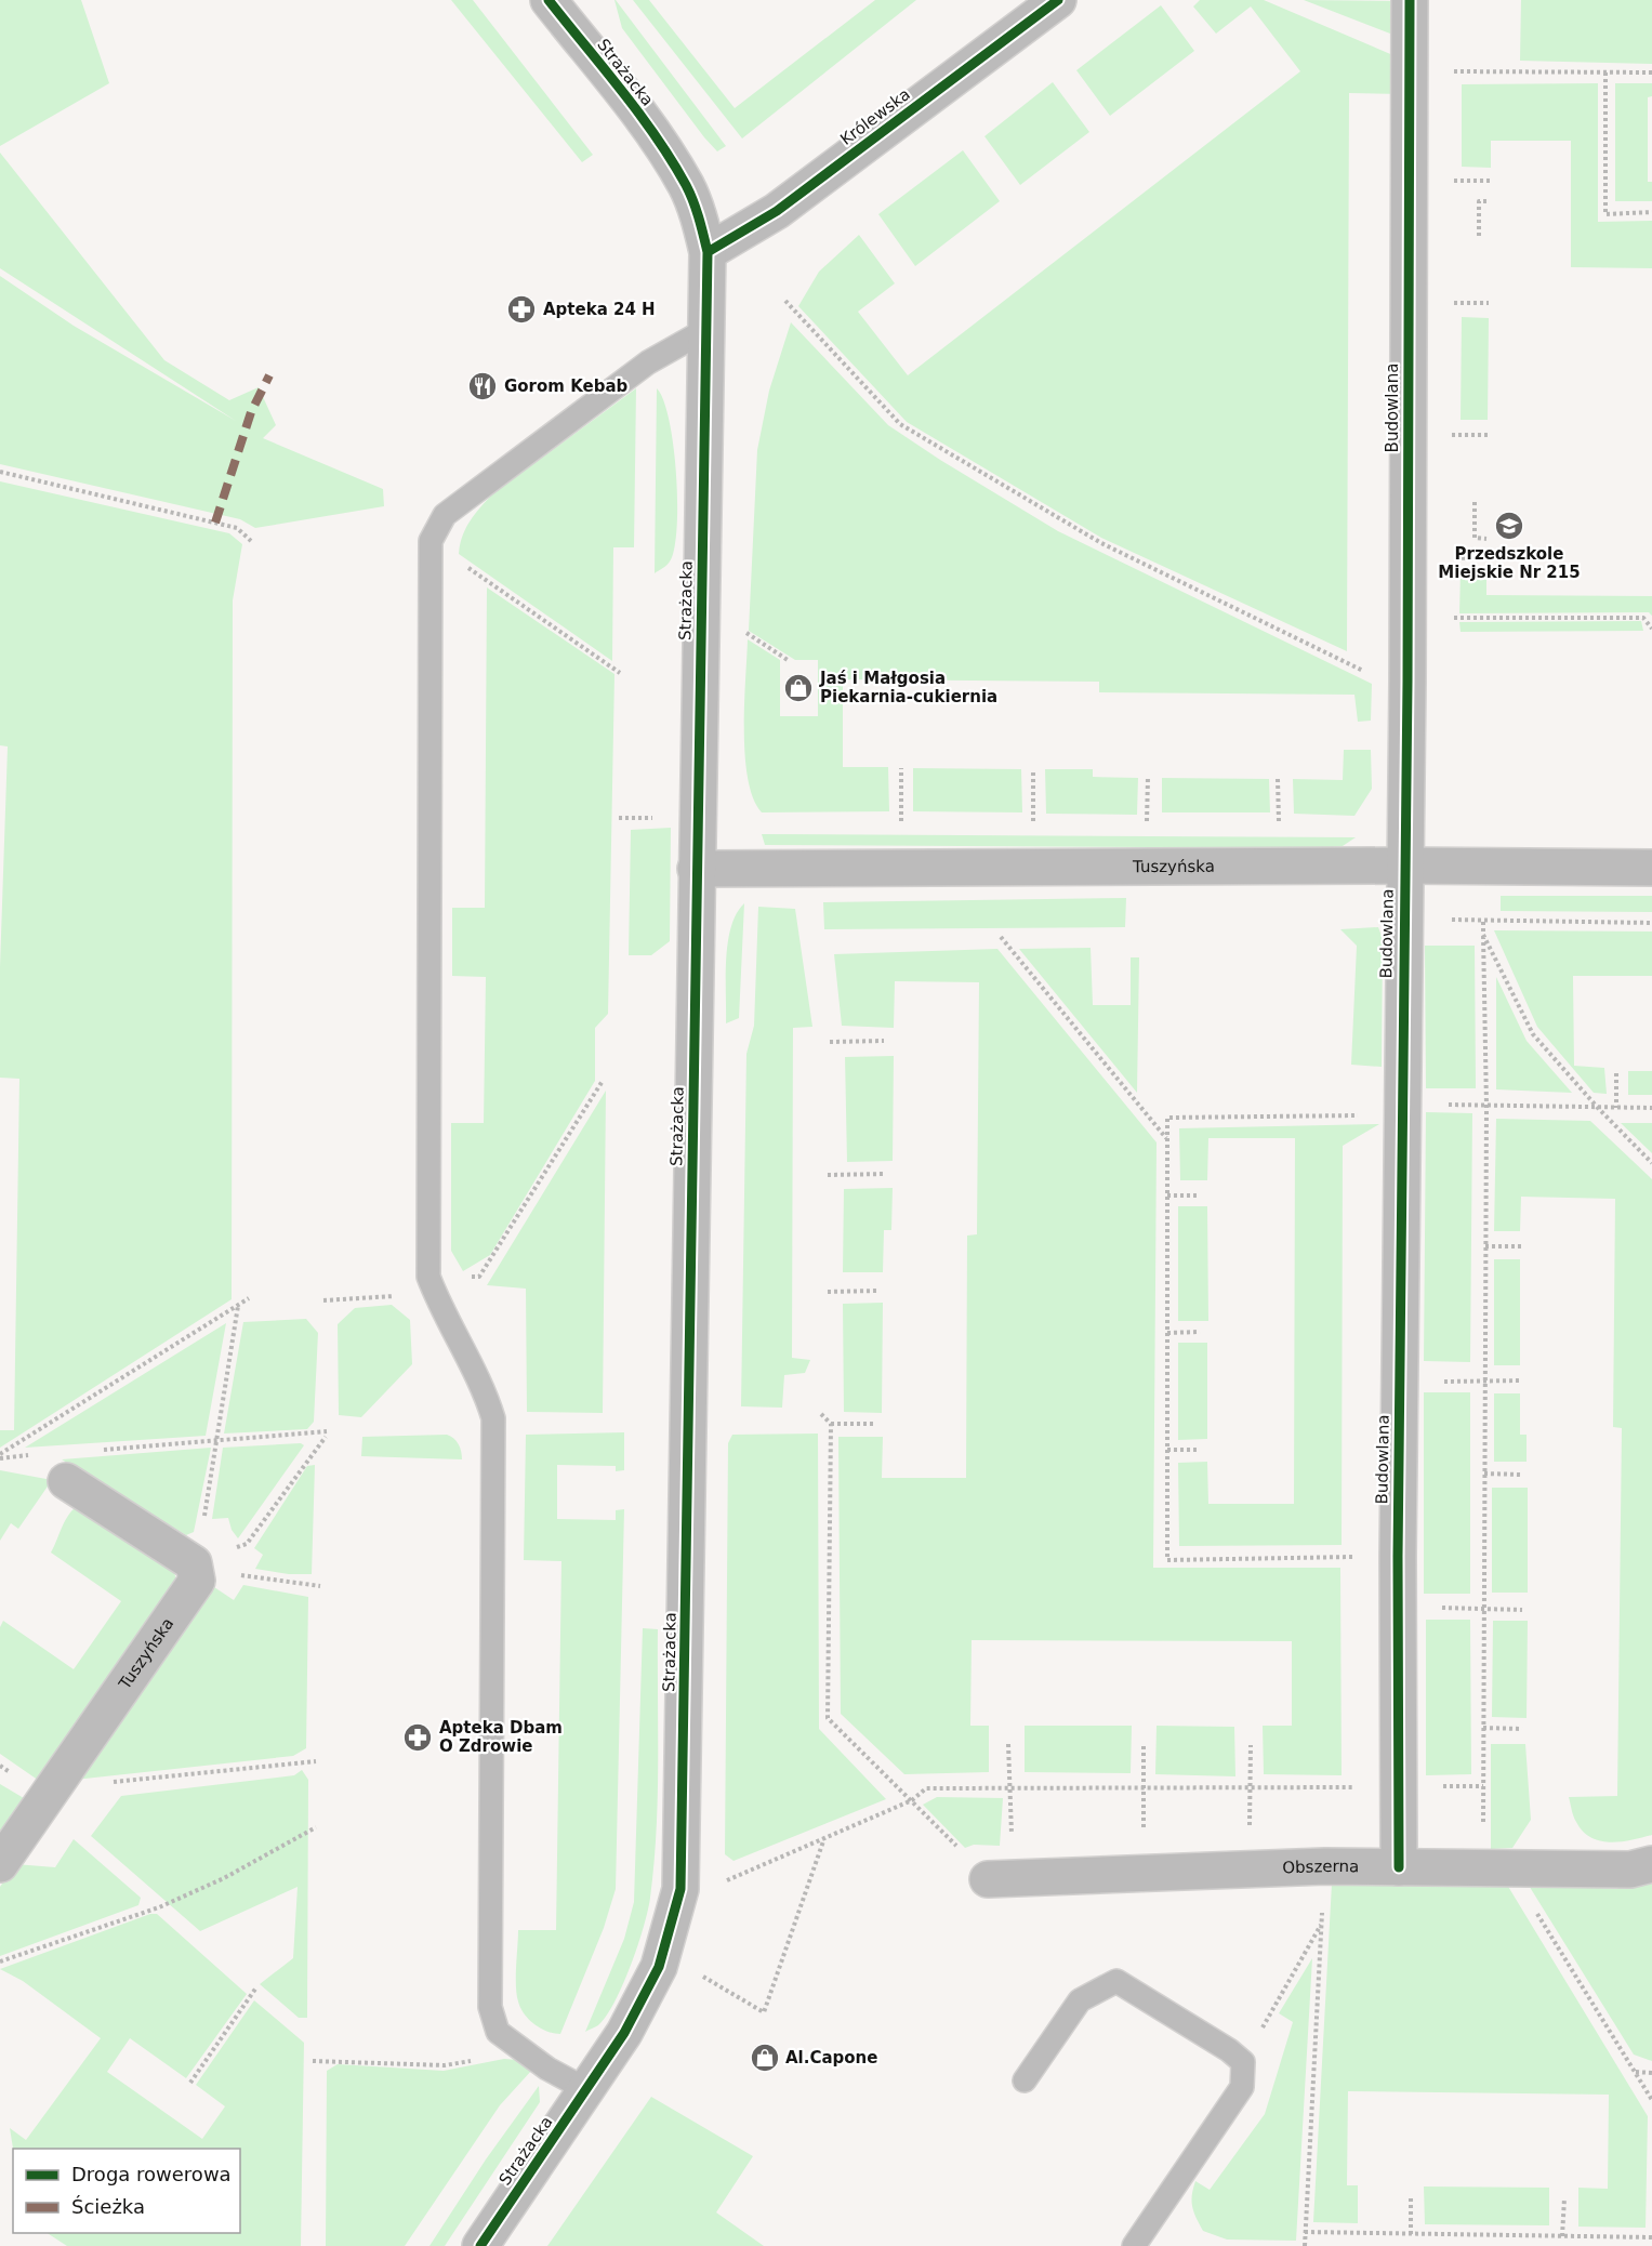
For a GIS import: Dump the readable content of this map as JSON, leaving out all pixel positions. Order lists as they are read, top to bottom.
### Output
{
  "streets": {
    "street": [
      "Strażacka",
      "Królewska",
      "Budowlana",
      "Tuszyńska",
      "Obszerna"
    ]
  },
  "crossings": [
    ["Strażacka", "Królewska"],
    ["Strażacka", "Tuszyńska"],
    ["Budowlana", "Tuszyńska"],
    ["Budowlana", "Obszerna"]
  ],
  "places": {
    "pharmacy": ["Apteka 24 H", "Apteka Dbam O Zdrowie"],
    "restaurant": ["Gorom Kebab"],
    "school or university": ["Przedszkole Miejskie Nr 215"],
    "shop": ["Jaś i Małgosia Piekarnia-cukiernia", "Al.Capone"]
  },
  "legend": ["Droga rowerowa", "Ścieżka"]
}
